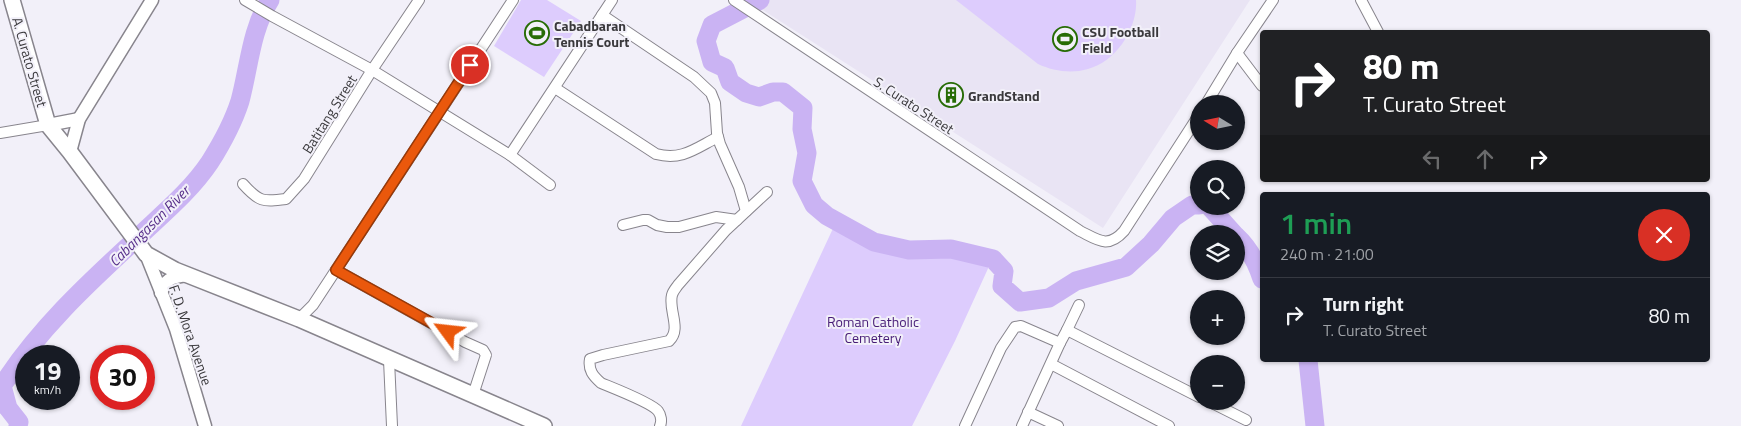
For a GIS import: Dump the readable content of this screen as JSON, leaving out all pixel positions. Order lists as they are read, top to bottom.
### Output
{
  "streets": {
    "main road": ["A. Curato Street"],
    "street": ["S. Curato Street", "Batitang Street", "F. D. Mora Avenue"]
  },
  "water": ["Cabangasan River"],
  "parks": ["Roman Catholic Cemetery"],
  "places": {
    "sports": ["Cabadbaran Tennis Court", "CSU Football Field"],
    "building": ["GrandStand"]
  },
  "north": "left",
  "page": {
    "turn": ["80 m", "T. Curato Street"],
    "map_buttons": ["+", "−"],
    "heading": ["1 min", "240 m · 21:00"],
    "list": [
      {
        "name": "Turn right",
        "note": "T. Curato Street",
        "value": "80 m"
      }
    ],
    "speed": "19 km/h",
    "limit": "30"
  }
}
